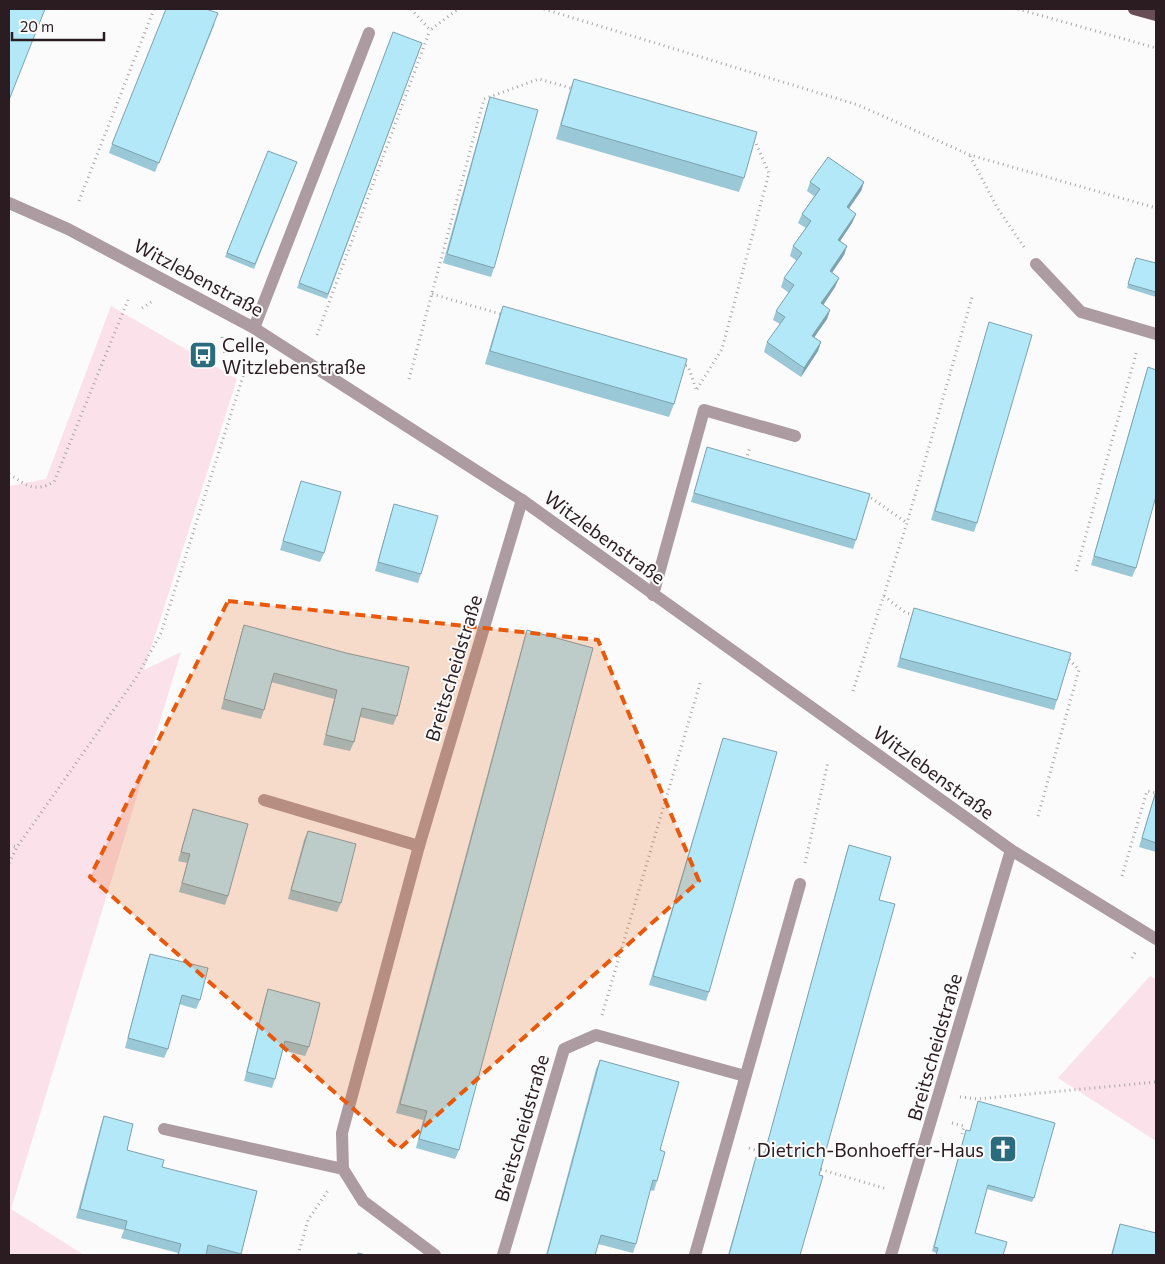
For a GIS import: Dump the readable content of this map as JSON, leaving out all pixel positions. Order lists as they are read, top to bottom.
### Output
{
  "streets": {
    "street": ["Witzlebenstraße", "Breitscheidstraße"]
  },
  "crossings": [
    ["Witzlebenstraße", "Breitscheidstraße"]
  ],
  "places": {
    "bus stop": ["Celle, Witzlebenstraße"],
    "church": ["Dietrich-Bonhoeffer-Haus"]
  },
  "scale_bar": "20 m"
}
